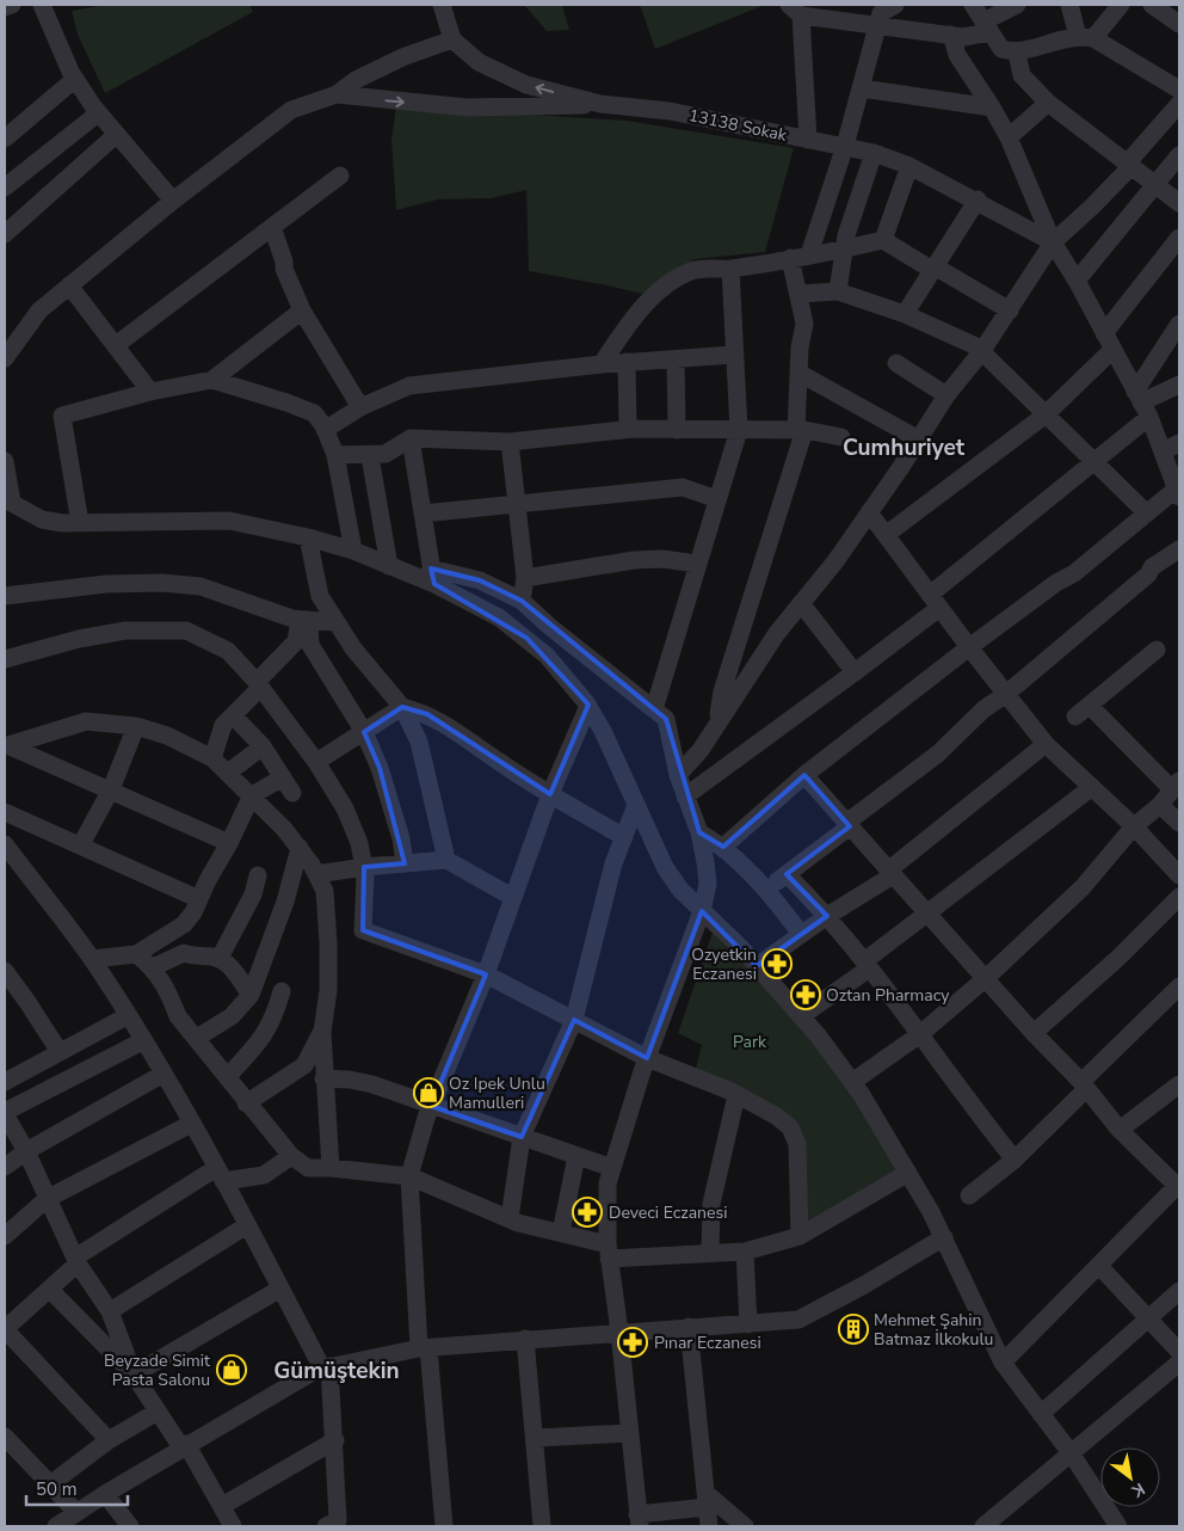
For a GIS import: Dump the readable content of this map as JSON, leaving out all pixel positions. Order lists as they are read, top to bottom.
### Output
{
  "streets": {
    "street": ["13138 Sokak"]
  },
  "districts": ["Cumhuriyet", "Gümüştekin"],
  "parks": ["Park"],
  "places": {
    "pharmacy": [
      "Ozyetkin Eczanesi",
      "Oztan Pharmacy",
      "Deveci Eczanesi",
      "Pınar Eczanesi"
    ],
    "shop": ["Oz Ipek Unlu Mamulleri", "Beyzade Simit Pasta Salonu"],
    "building": ["Mehmet Şahin Batmaz İlkokulu"]
  },
  "scale_bar": "50 m",
  "north": "bottom right"
}
